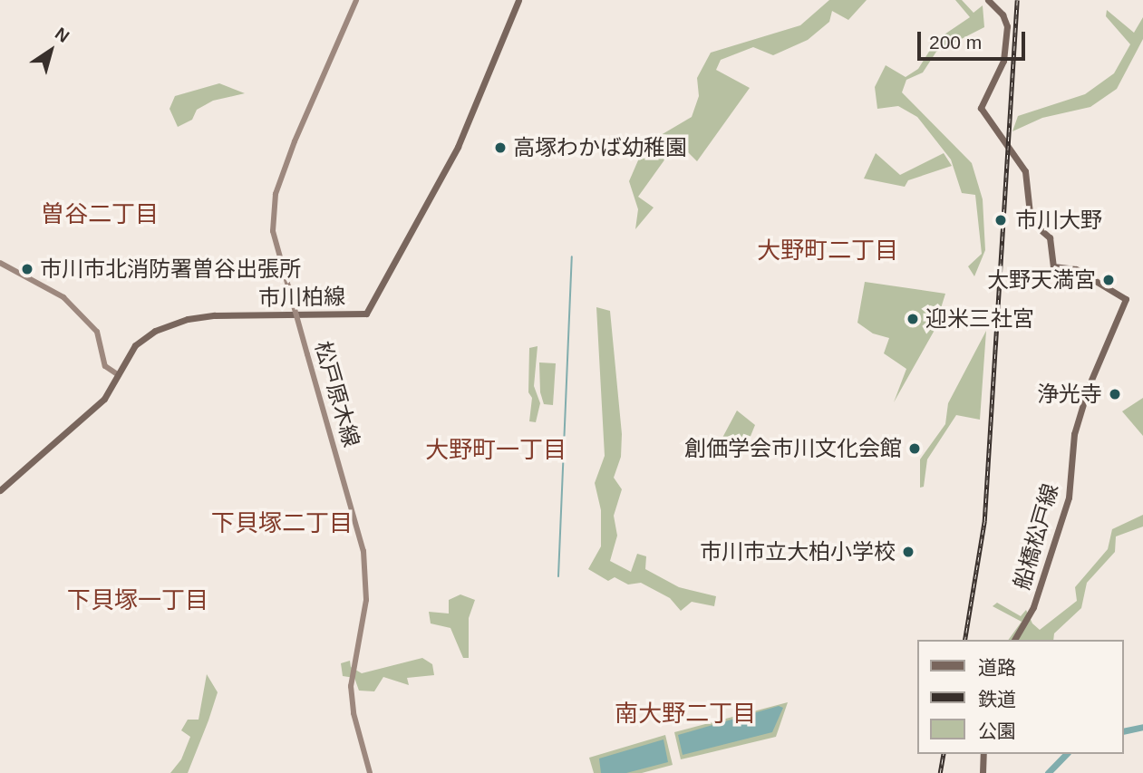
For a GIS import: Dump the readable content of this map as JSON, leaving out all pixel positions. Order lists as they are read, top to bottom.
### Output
{
  "streets": {
    "main road": ["市川柏線", "松戸原木線", "船橋松戸線"]
  },
  "districts": [
    "曽谷二丁目",
    "大野町二丁目",
    "大野町一丁目",
    "下貝塚二丁目",
    "下貝塚一丁目",
    "南大野二丁目"
  ],
  "places": [
    "高塚わかば幼稚園",
    "市川大野",
    "市川市北消防署曽谷出張所",
    "大野天満宮",
    "迎米三社宮",
    "浄光寺",
    "創価学会市川文化会館",
    "市川市立大柏小学校"
  ],
  "legend": ["道路", "鉄道", "公園"],
  "scale_bar": "200 m",
  "north": "top right"
}
